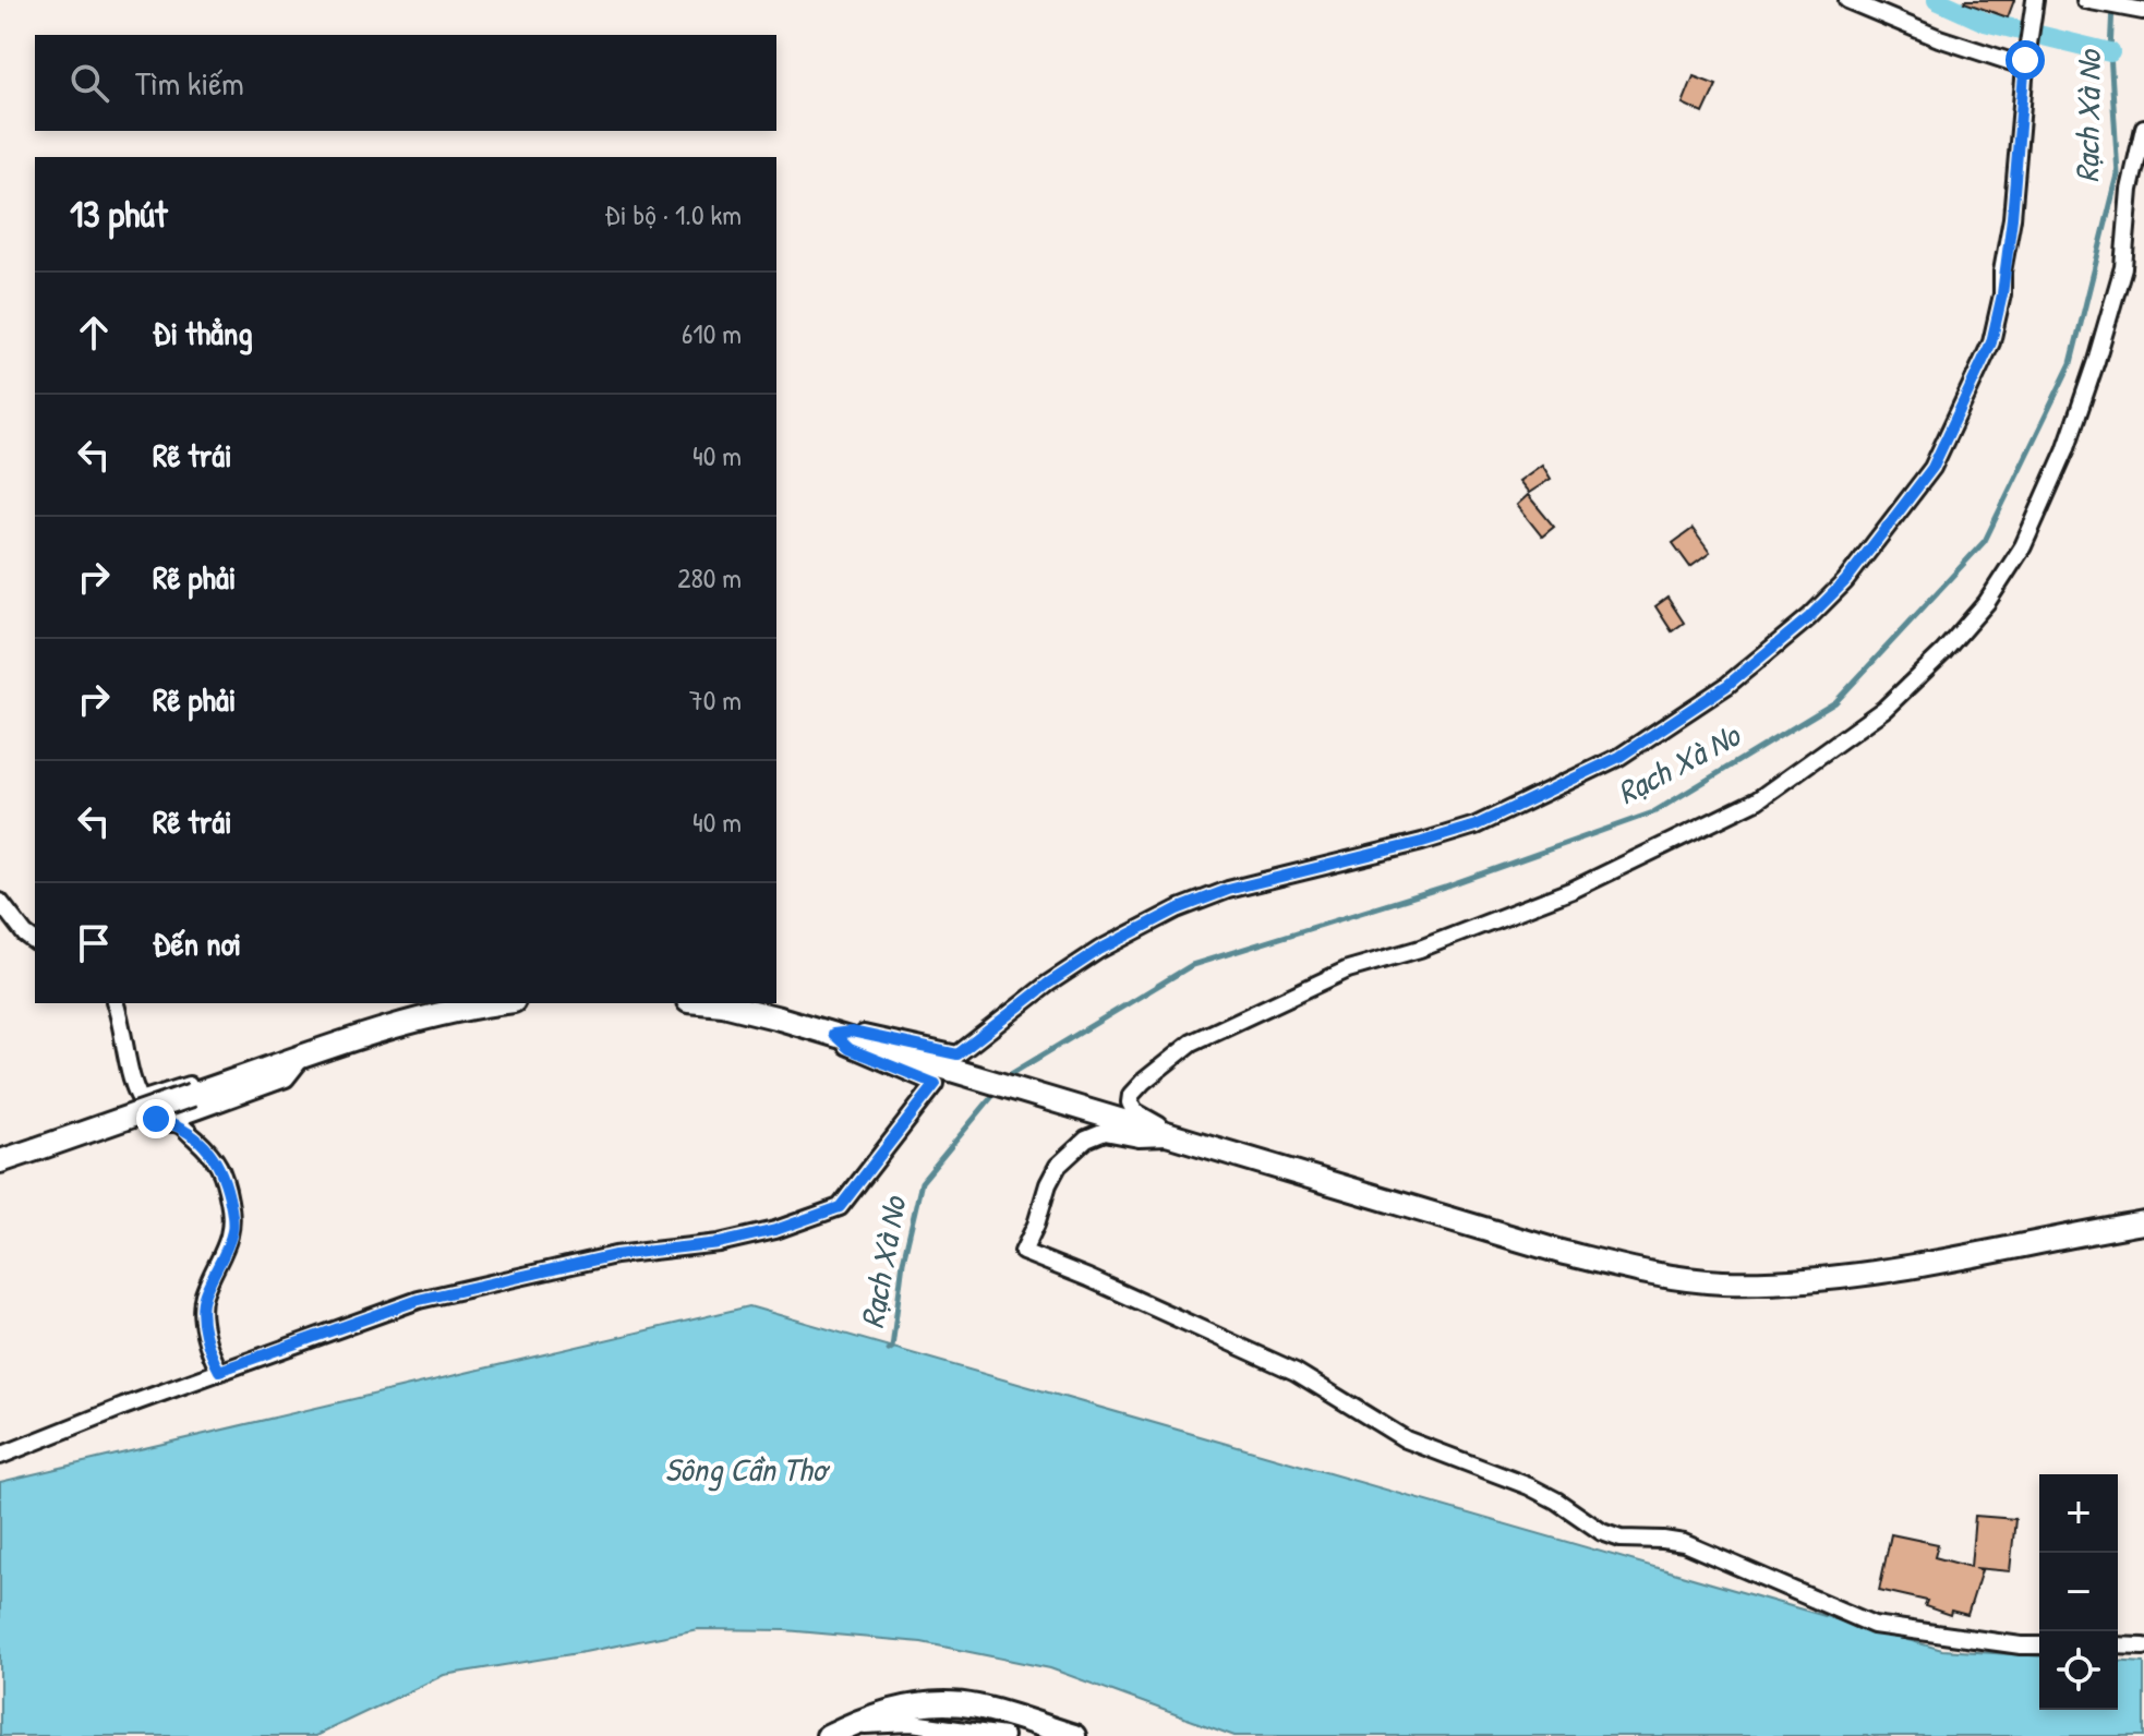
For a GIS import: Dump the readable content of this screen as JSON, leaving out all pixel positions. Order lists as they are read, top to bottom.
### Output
{
  "water": ["Rạch Xà No", "Sông Cần Thơ"],
  "page": {
    "search": "Tìm kiếm",
    "heading": ["13 phút", "Đi bộ · 1.0 km"],
    "list": [
      ["Đi thẳng", "610 m"],
      ["Rẽ trái", "40 m"],
      ["Rẽ phải", "280 m"],
      ["Rẽ phải", "70 m"],
      ["Rẽ trái", "40 m"],
      "Đến nơi"
    ],
    "map_buttons": ["+", "−"]
  }
}
